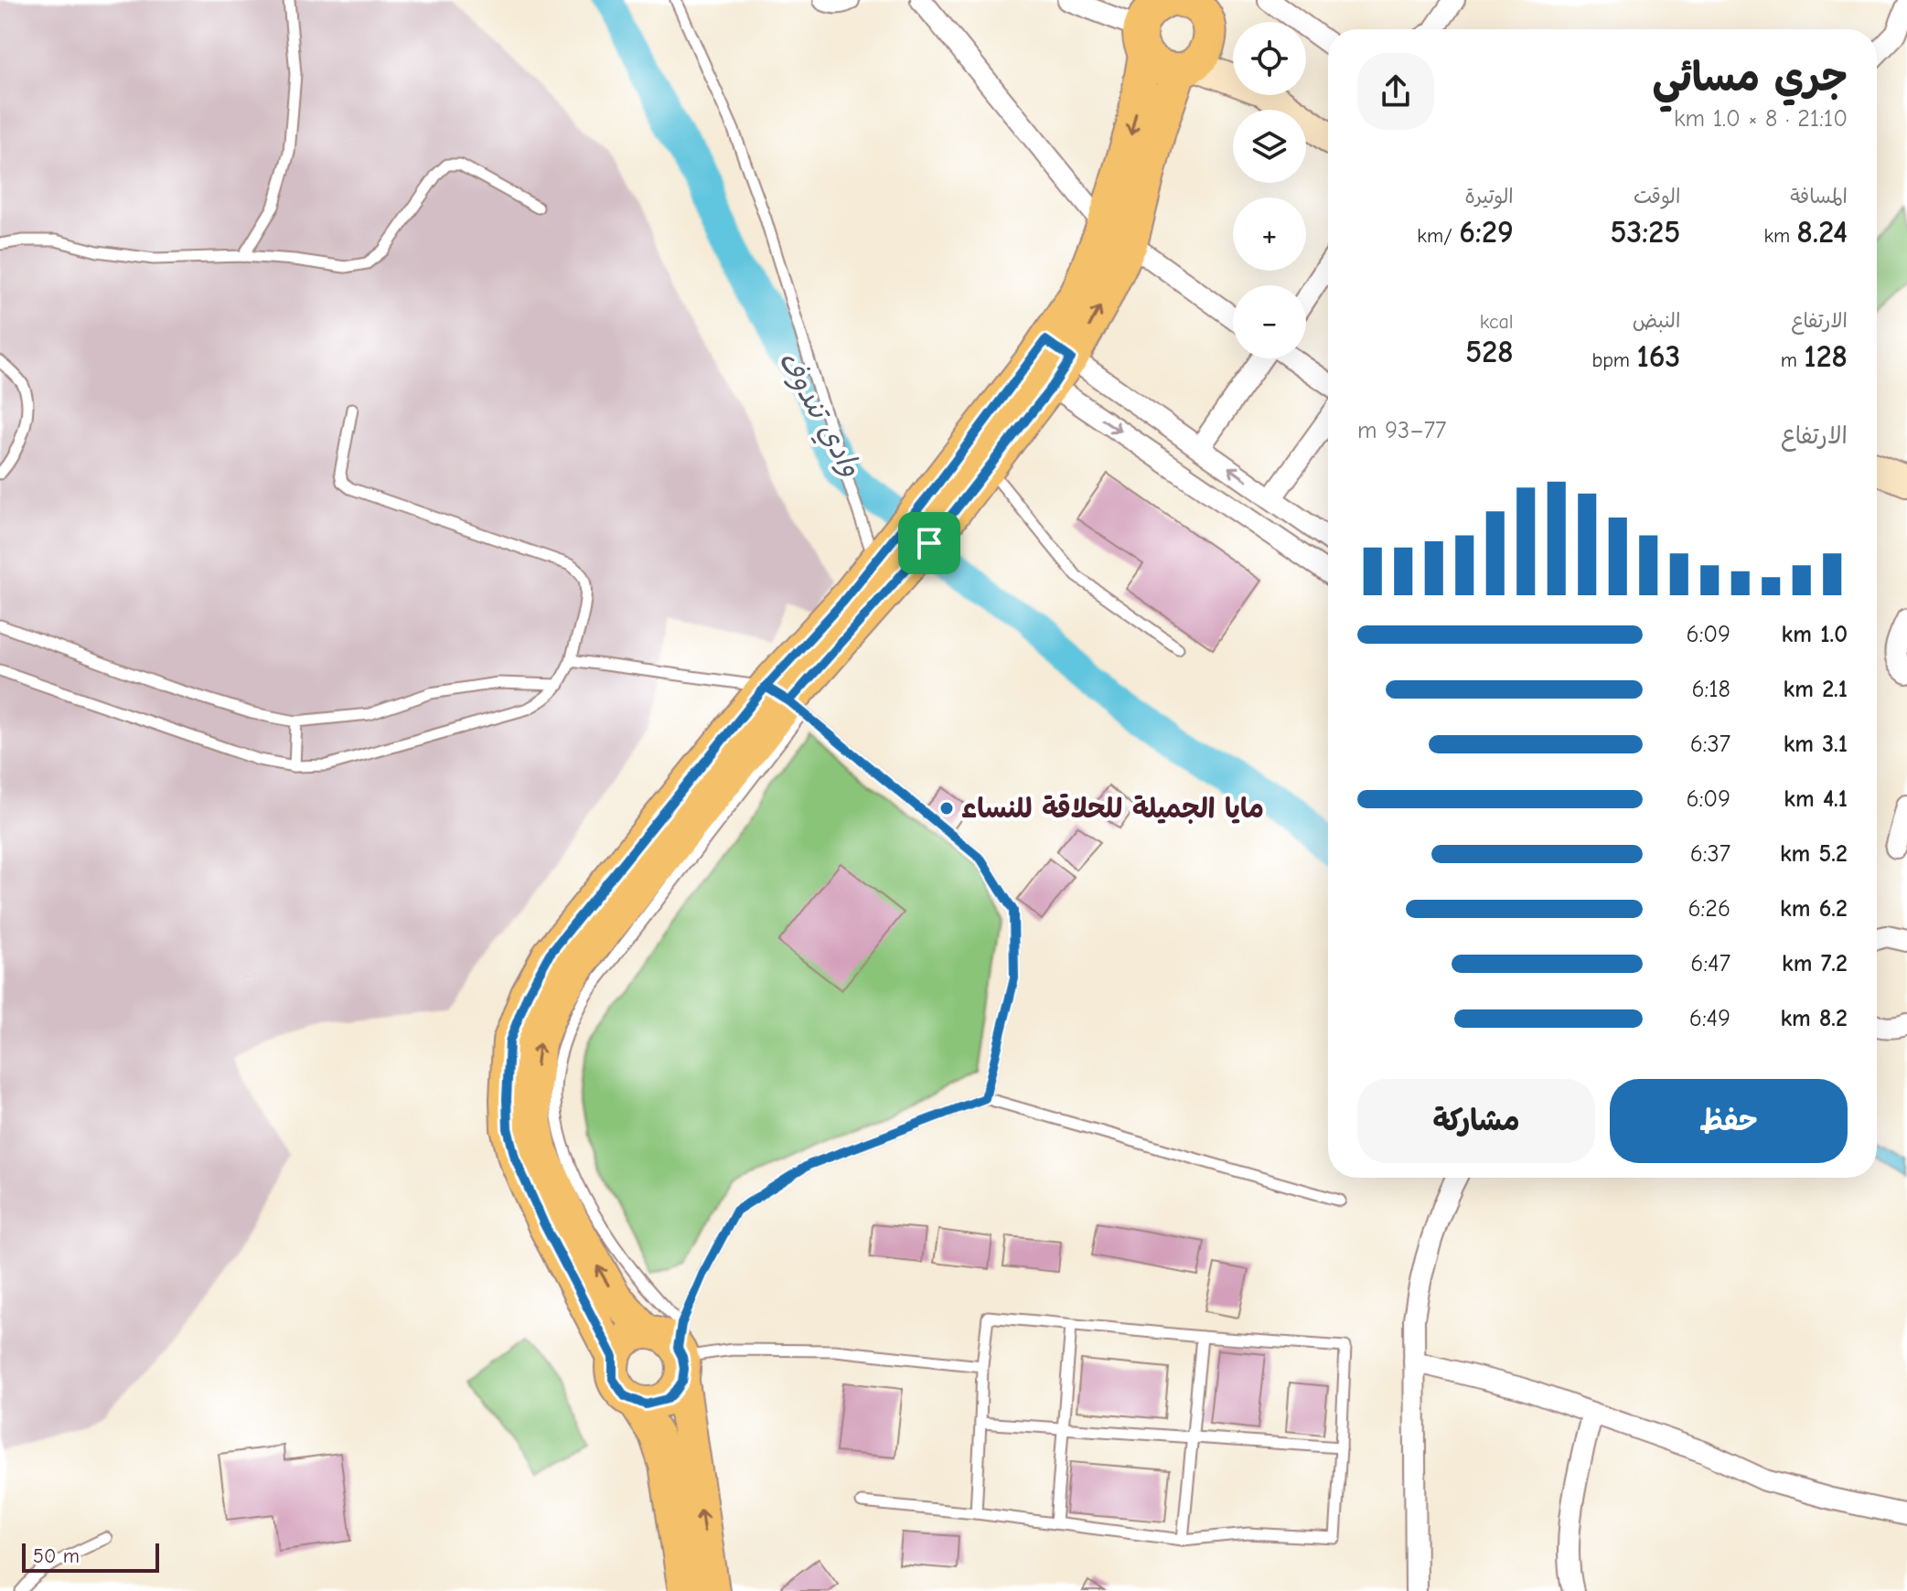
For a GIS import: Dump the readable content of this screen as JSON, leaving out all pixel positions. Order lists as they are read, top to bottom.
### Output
{
  "water": ["وادي تندوف"],
  "places": ["مايا الجميلة للحلاقة للنساء"],
  "scale_bar": "50 m",
  "page": {
    "map_buttons": ["+", "−"],
    "heading": ["جري مسائي", "21:10 · 8 × 1.0 km"],
    "stats": [
      ["المسافة", "8.24 km"],
      ["الوقت", "53:25"],
      ["الوتيرة", "6:29 /km"],
      ["الارتفاع", "128 m"],
      ["النبض", "163 bpm"],
      ["kcal", "528"]
    ],
    "chart": ["الارتفاع", "77–93 m"],
    "list": [
      {
        "name": "1.0 km",
        "note": "6:09"
      },
      {
        "name": "2.1 km",
        "note": "6:18"
      },
      {
        "name": "3.1 km",
        "note": "6:37"
      },
      {
        "name": "4.1 km",
        "note": "6:09"
      },
      {
        "name": "5.2 km",
        "note": "6:37"
      },
      {
        "name": "6.2 km",
        "note": "6:26"
      },
      {
        "name": "7.2 km",
        "note": "6:47"
      },
      {
        "name": "8.2 km",
        "note": "6:49"
      }
    ],
    "buttons": ["حفظ", "مشاركة"],
    "scale": "50 m"
  }
}
